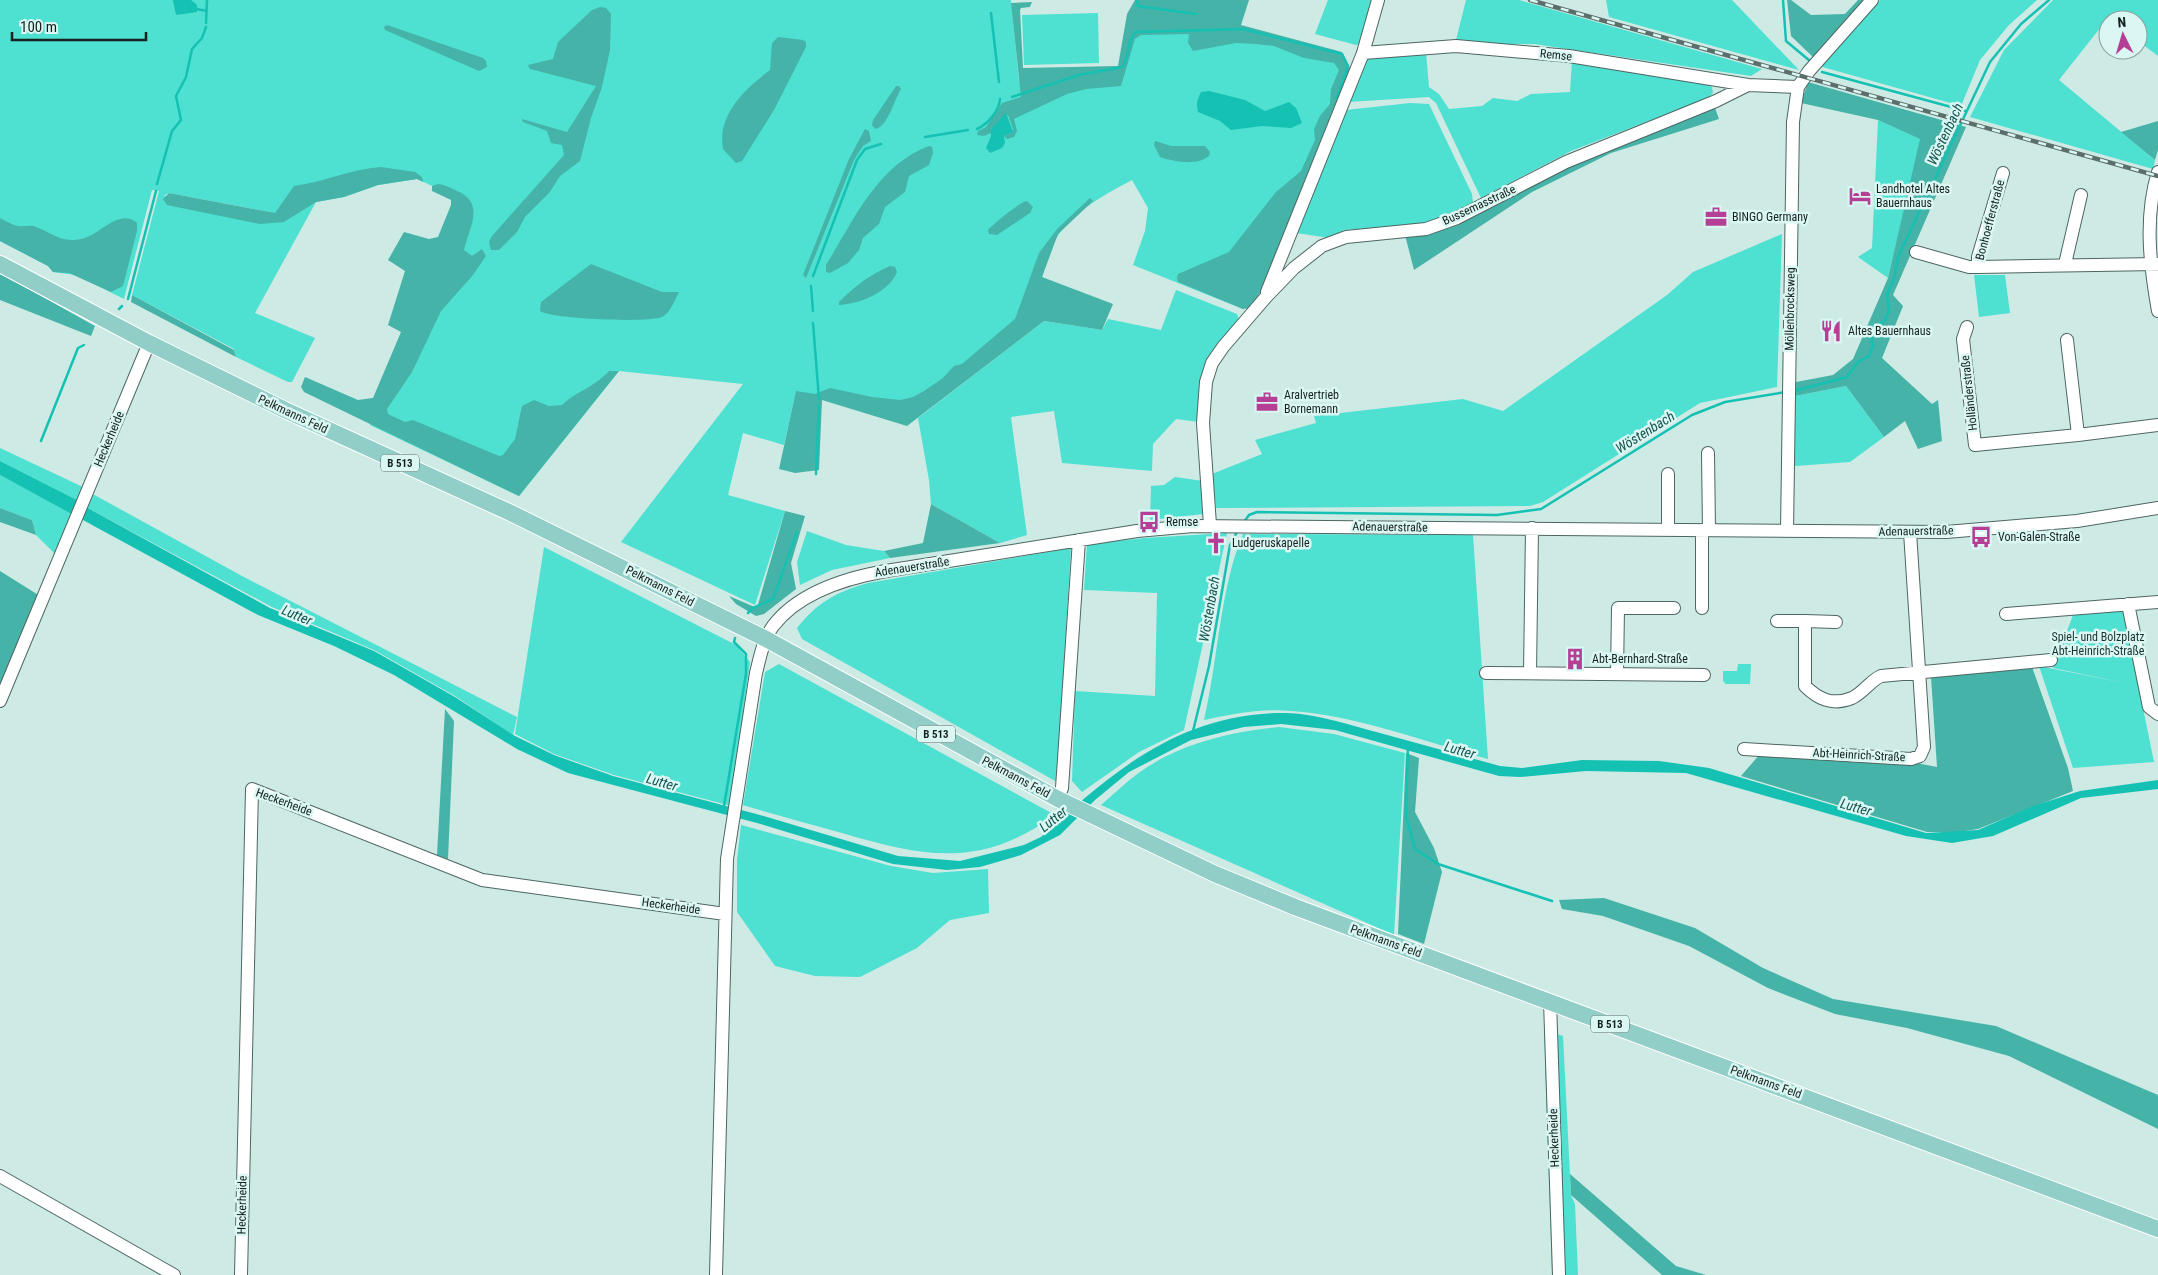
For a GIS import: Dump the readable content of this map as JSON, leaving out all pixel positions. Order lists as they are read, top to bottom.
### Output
{
  "streets": {
    "main road": ["Pelkmanns Feld", "B 513"],
    "street": [
      "Remse",
      "Bussemasstraße",
      "Bonhoefferstraße",
      "Möllenbrocksweg",
      "Holländerstraße",
      "Heckerheide",
      "Adenauerstraße",
      "Abt-Heinrich-Straße"
    ]
  },
  "crossings": [
    ["Remse", "Bussemasstraße"],
    ["Bussemasstraße", "Möllenbrocksweg"],
    ["Bussemasstraße", "Adenauerstraße"],
    ["Möllenbrocksweg", "Adenauerstraße"],
    ["Pelkmanns Feld", "Heckerheide"],
    ["Pelkmanns Feld", "Adenauerstraße"],
    ["Adenauerstraße", "Abt-Heinrich-Straße"]
  ],
  "water": ["Wöstenbach", "Lutter"],
  "parks": ["Spiel- und Bolzplatz Abt-Heinrich-Straße"],
  "places": {
    "hotel": ["Landhotel Altes Bauernhaus"],
    "office": ["BINGO Germany", "Aralvertrieb Bornemann"],
    "restaurant": ["Altes Bauernhaus"],
    "bus stop": ["Remse", "Von-Galen-Straße"],
    "church": ["Ludgeruskapelle"],
    "building": ["Abt-Bernhard-Straße"]
  },
  "scale_bar": "100 m",
  "north": "top"
}
